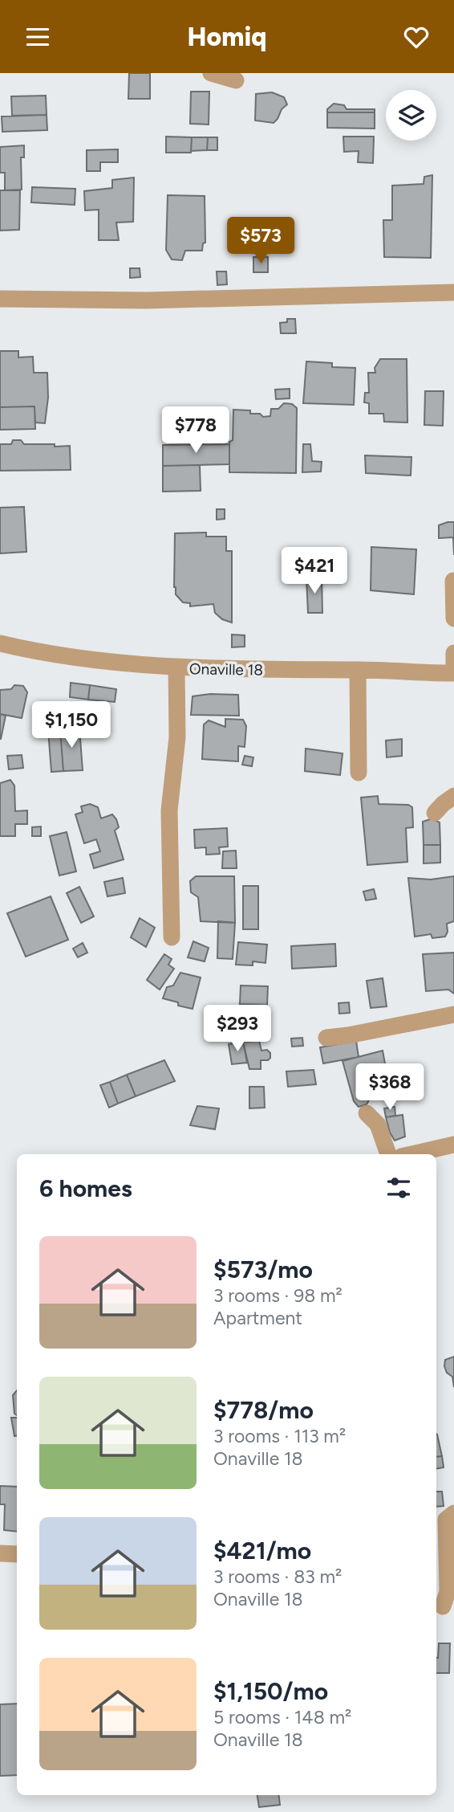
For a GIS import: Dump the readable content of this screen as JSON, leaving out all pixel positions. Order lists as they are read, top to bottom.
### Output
{
  "streets": {
    "street": ["Onaville 18"]
  },
  "page": {
    "header": "Homiq",
    "price": [
      "$573",
      "$778",
      "$421",
      "$1,150",
      "$293",
      "$368"
    ],
    "heading": "6 homes",
    "list": [
      {
        "name": "$573/mo",
        "note": "3 rooms · 98 m² · Apartment"
      },
      {
        "name": "$778/mo",
        "note": "3 rooms · 113 m² · Onaville 18"
      },
      {
        "name": "$421/mo",
        "note": "3 rooms · 83 m² · Onaville 18"
      },
      {
        "name": "$1,150/mo",
        "note": "5 rooms · 148 m² · Onaville 18"
      }
    ]
  }
}
